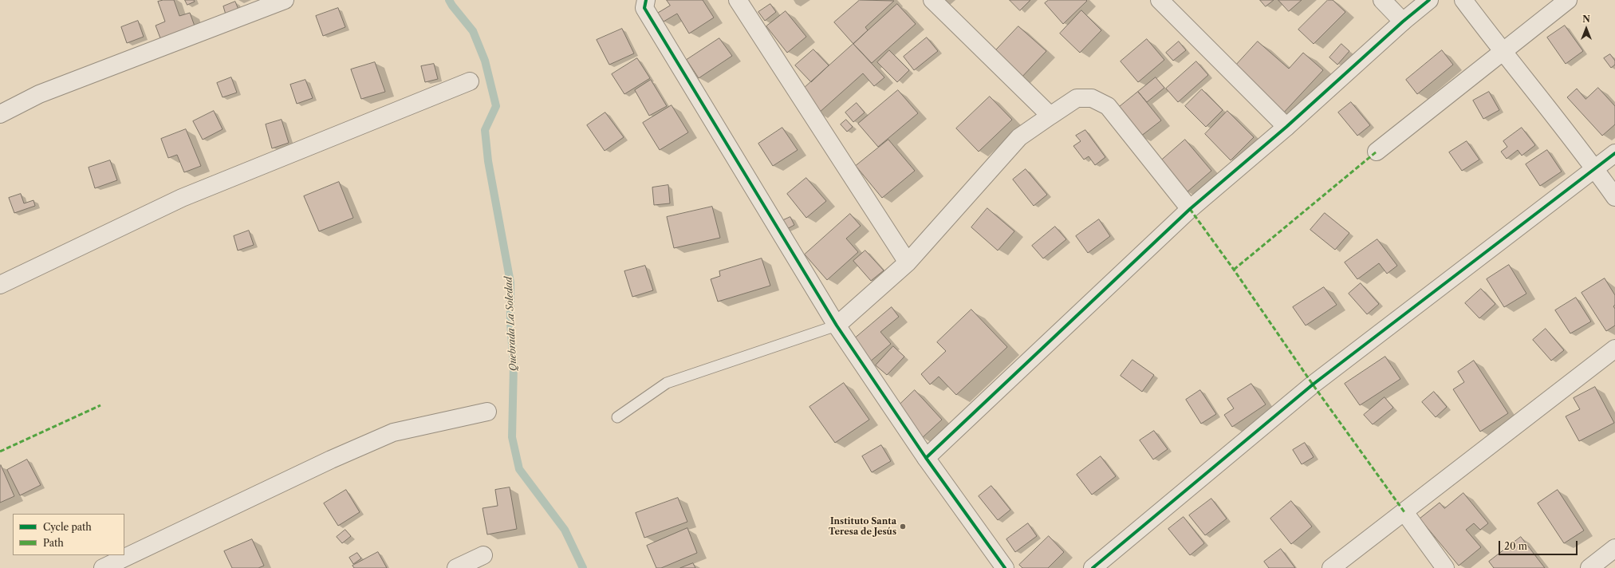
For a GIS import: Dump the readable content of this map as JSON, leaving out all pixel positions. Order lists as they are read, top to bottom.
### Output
{
  "water": ["Quebrada La Soledad"],
  "places": ["Instituto Santa Teresa de Jesús"],
  "legend": ["Cycle path", "Path"],
  "scale_bar": "20 m",
  "north": "top"
}
